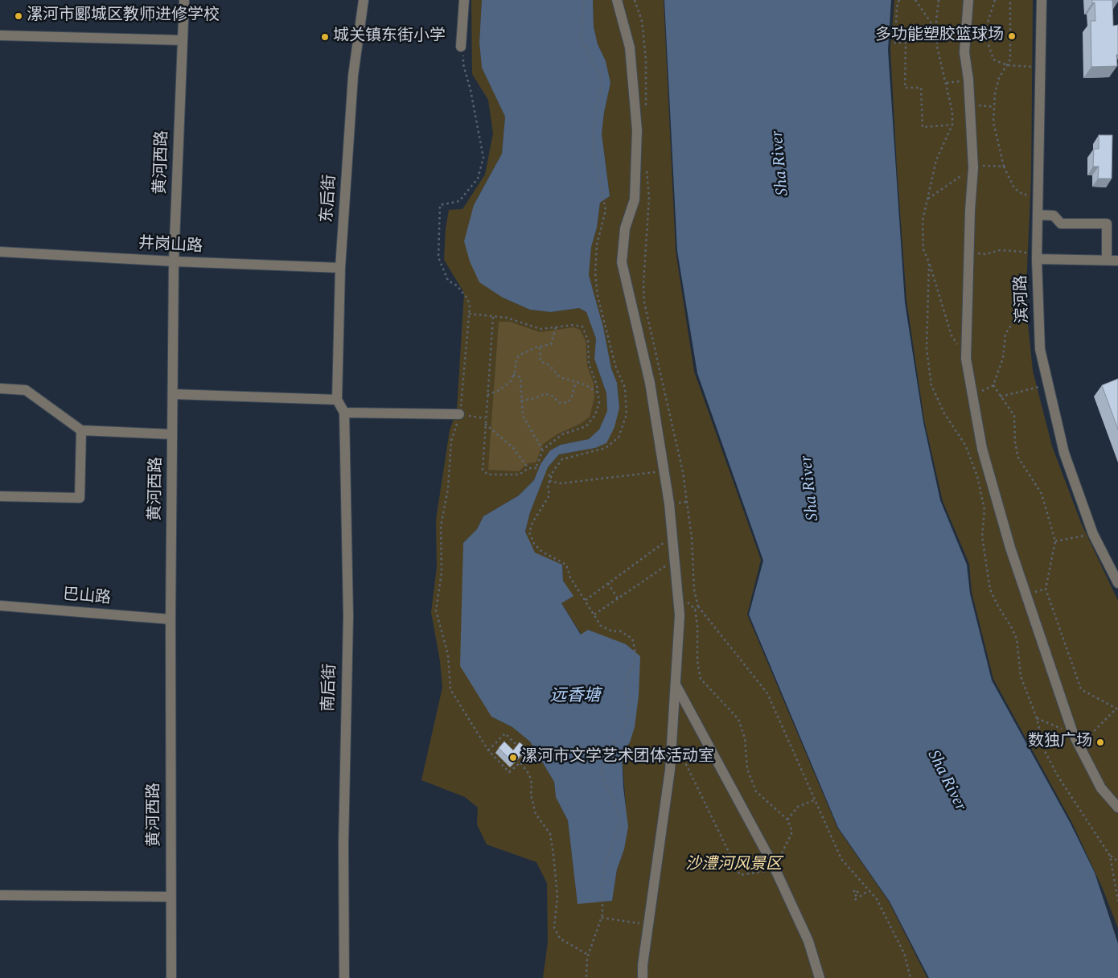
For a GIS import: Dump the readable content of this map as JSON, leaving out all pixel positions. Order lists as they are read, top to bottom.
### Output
{
  "streets": {
    "street": [
      "黄河西路",
      "东后街",
      "井岗山路",
      "滨河路",
      "巴山路",
      "南后街"
    ]
  },
  "crossings": [
    ["黄河西路", "井岗山路"],
    ["黄河西路", "巴山路"],
    ["东后街", "井岗山路"]
  ],
  "water": ["Sha River", "远香塘"],
  "parks": ["沙澧河风景区"],
  "places": [
    "漯河市郾城区教师进修学校",
    "多功能塑胶篮球场",
    "城关镇东街小学",
    "数独广场",
    "漯河市文学艺术团体活动室"
  ]
}
